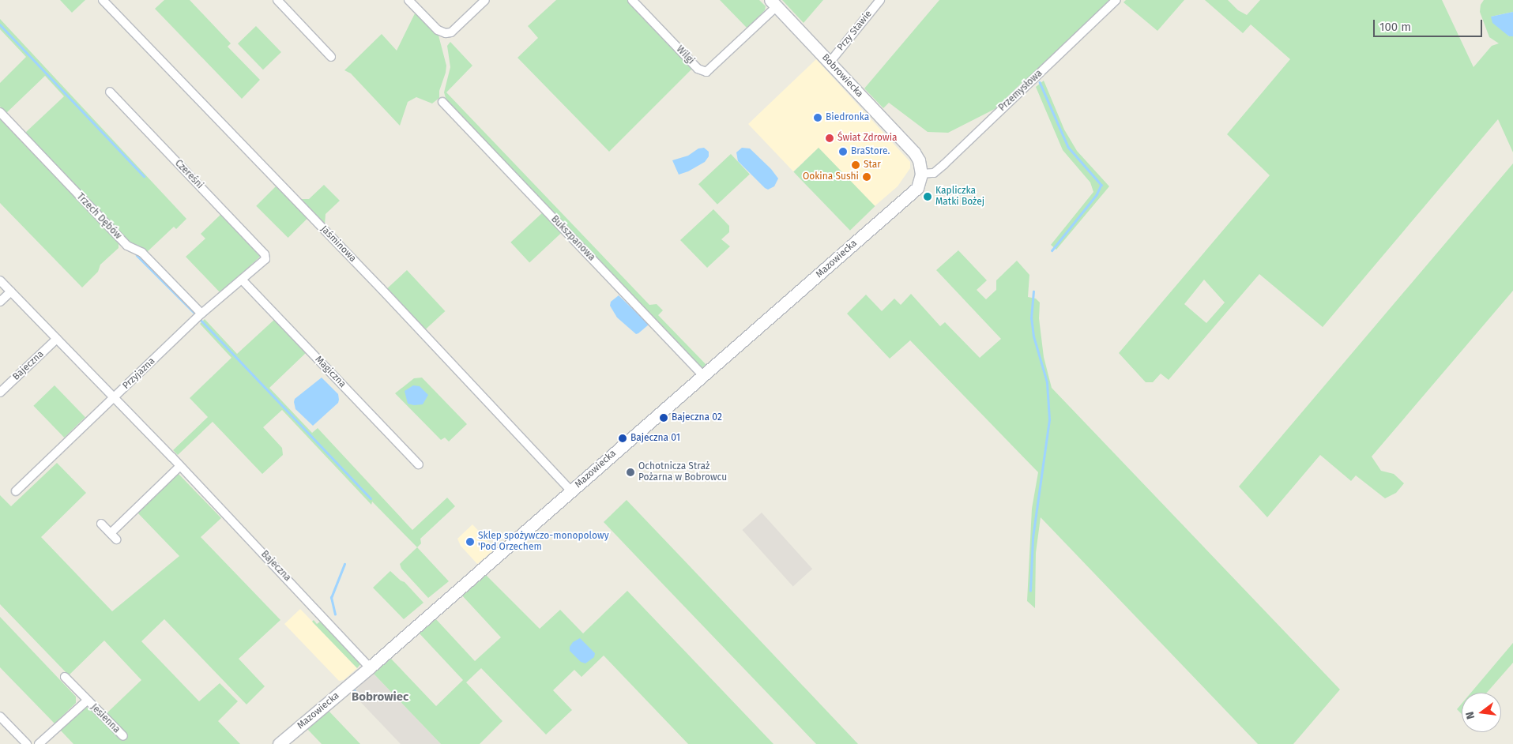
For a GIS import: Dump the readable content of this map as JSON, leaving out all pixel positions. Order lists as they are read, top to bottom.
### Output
{
  "streets": {
    "street": [
      "Przy Stawie",
      "Wilgi",
      "Bobrowiecka",
      "Przemysłowa",
      "Czereśni",
      "Trzech Dębów",
      "Bukszpanowa",
      "Jaśminowa",
      "Mazowiecka",
      "Bajeczna",
      "Magiczna",
      "Przyjazna",
      "Jesienna"
    ]
  },
  "crossings": [
    ["Przy Stawie", "Bobrowiecka"],
    ["Wilgi", "Bobrowiecka"],
    ["Bobrowiecka", "Przemysłowa"],
    ["Bobrowiecka", "Mazowiecka"],
    ["Przemysłowa", "Mazowiecka"],
    ["Czereśni", "Przyjazna"],
    ["Trzech Dębów", "Przyjazna"],
    ["Bukszpanowa", "Mazowiecka"],
    ["Jaśminowa", "Mazowiecka"],
    ["Mazowiecka", "Bajeczna"],
    ["Bajeczna", "Przyjazna"],
    ["Magiczna", "Przyjazna"]
  ],
  "districts": ["Bobrowiec"],
  "places": [
    "Biedronka",
    "Świat Zdrowia",
    "BraStore.",
    "Star",
    "Ookina Sushi",
    "Kapliczka Matki Bożej",
    "Bajeczna 02",
    "Bajeczna 01",
    "Ochotnicza Straż Pożarna w Bobrowcu",
    "Sklep spożywczo-monopolowy 'Pod Orzechem"
  ],
  "scale_bar": "100 m",
  "north": "left"
}
